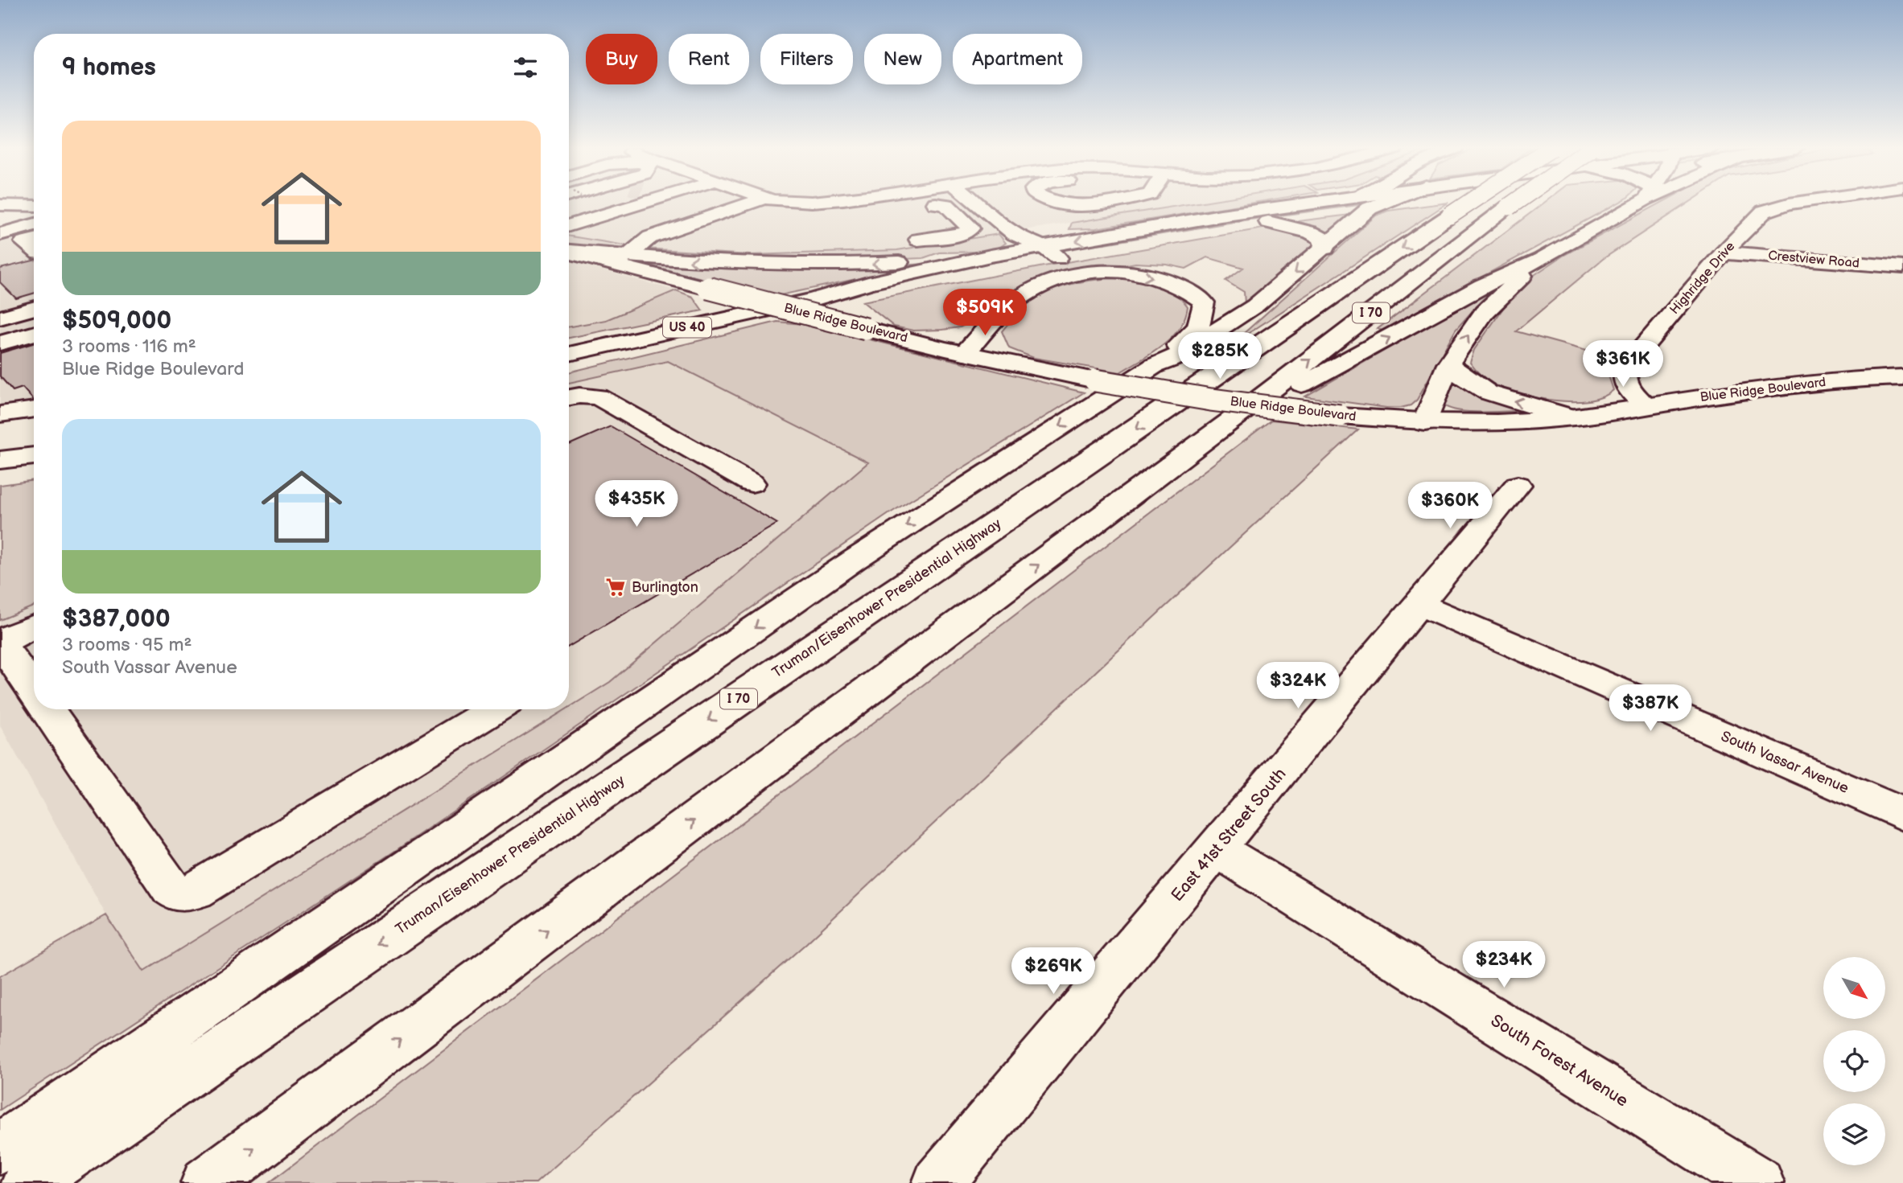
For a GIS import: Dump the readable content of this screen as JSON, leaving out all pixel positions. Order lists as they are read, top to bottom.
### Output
{
  "streets": {
    "main road": [
      "Crestview Road",
      "Highridge Drive",
      "I 70",
      "Blue Ridge Boulevard",
      "US 40",
      "Truman/Eisenhower Presidential Highway",
      "South Vassar Avenue",
      "East 41st Street South",
      "South Forest Avenue"
    ]
  },
  "crossings": [
    ["Crestview Road", "Highridge Drive"],
    ["Highridge Drive", "Blue Ridge Boulevard"],
    ["US 40", "Truman/Eisenhower Presidential Highway"],
    ["South Vassar Avenue", "East 41st Street South"],
    ["East 41st Street South", "South Forest Avenue"]
  ],
  "places": {
    "supermarket": ["Burlington"]
  },
  "north": "bottom right",
  "page": {
    "chip": [
      "Buy",
      "Rent",
      "Filters",
      "New",
      "Apartment"
    ],
    "heading": "9 homes",
    "list": [
      {
        "name": "$509,000",
        "note": "3 rooms · 116 m² · Blue Ridge Boulevard"
      },
      {
        "name": "$387,000",
        "note": "3 rooms · 95 m² · South Vassar Avenue"
      }
    ],
    "price": [
      "$509K",
      "$285K",
      "$361K",
      "$435K",
      "$360K",
      "$324K",
      "$387K",
      "$234K",
      "$269K"
    ]
  }
}
